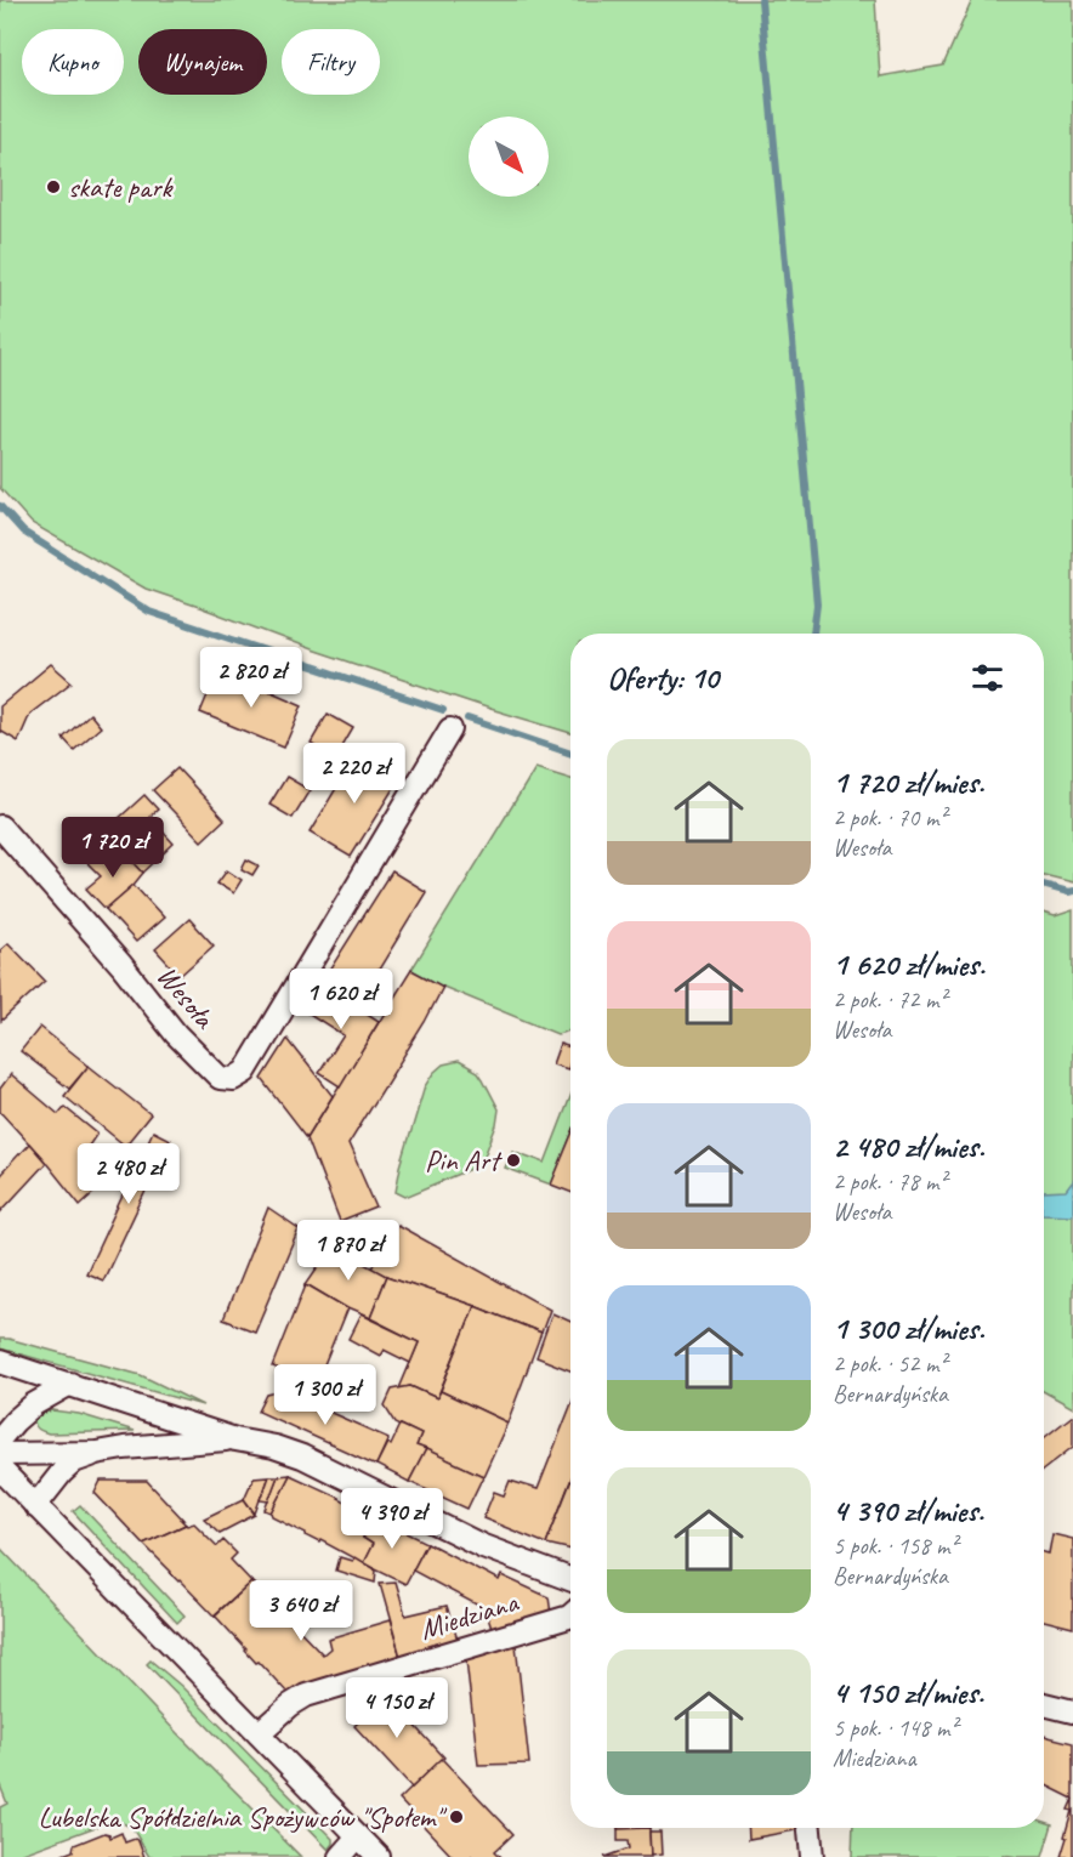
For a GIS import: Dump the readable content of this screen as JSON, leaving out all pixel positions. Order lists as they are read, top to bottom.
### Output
{
  "streets": {
    "street": ["Wesoła", "Miedziana"]
  },
  "places": ["skate park", "Pin Art", "Lubelska Spółdzielnia Spożywców \"Społem\""],
  "north": "bottom right",
  "page": {
    "chip": ["Kupno", "Wynajem", "Filtry"],
    "heading": "Oferty: 10",
    "price": [
      "2 820 zł",
      "2 220 zł",
      "1 720 zł",
      "1 620 zł",
      "2 480 zł",
      "1 870 zł",
      "1 300 zł",
      "4 390 zł",
      "3 640 zł",
      "4 150 zł"
    ],
    "list": [
      {
        "name": "1 720 zł/mies.",
        "note": "2 pok. · 70 m² · Wesoła"
      },
      {
        "name": "1 620 zł/mies.",
        "note": "2 pok. · 72 m² · Wesoła"
      },
      {
        "name": "2 480 zł/mies.",
        "note": "2 pok. · 78 m² · Wesoła"
      },
      {
        "name": "1 300 zł/mies.",
        "note": "2 pok. · 52 m² · Bernardyńska"
      },
      {
        "name": "4 390 zł/mies.",
        "note": "5 pok. · 158 m² · Bernardyńska"
      },
      {
        "name": "4 150 zł/mies.",
        "note": "5 pok. · 148 m² · Miedziana"
      }
    ]
  }
}
